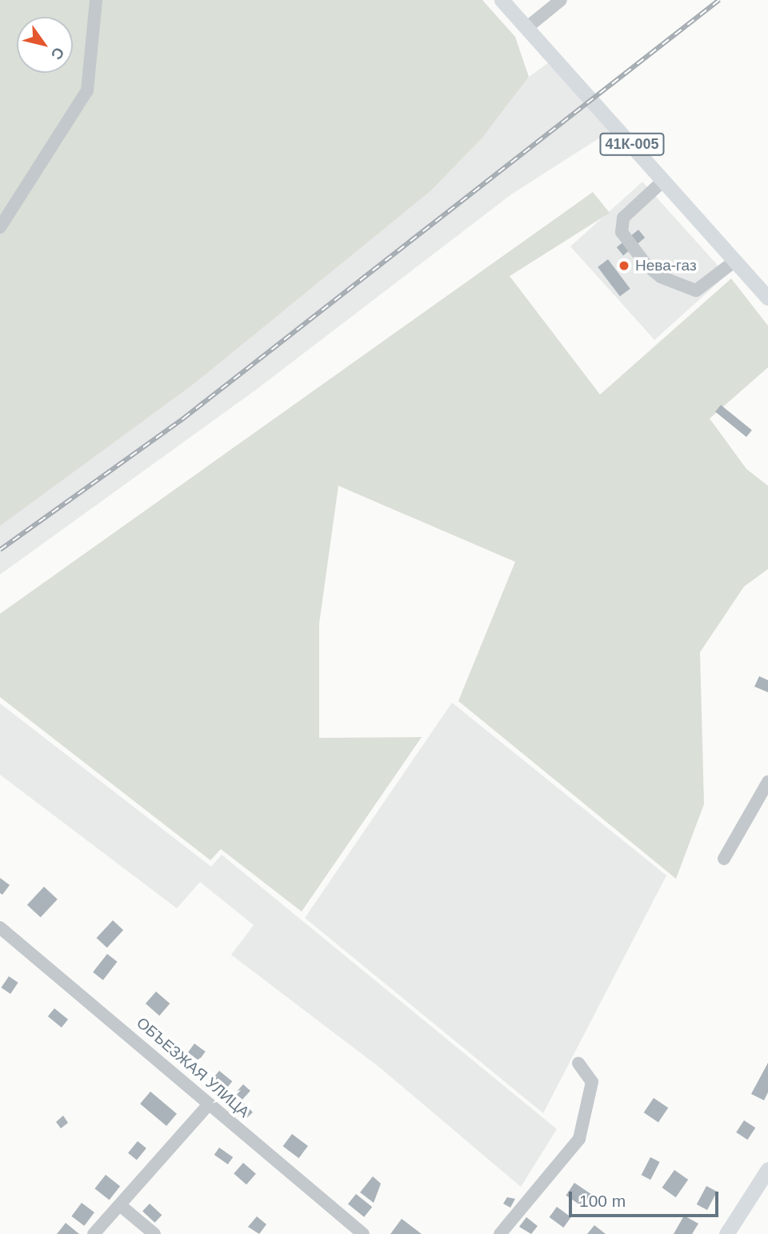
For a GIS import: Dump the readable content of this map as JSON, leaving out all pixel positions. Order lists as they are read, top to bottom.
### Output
{
  "streets": {
    "main road": ["41К-005"],
    "street": ["ОБЪЕЗЖАЯ УЛИЦА"]
  },
  "places": ["Нева-газ"],
  "scale_bar": "100 m",
  "north": "bottom right"
}
